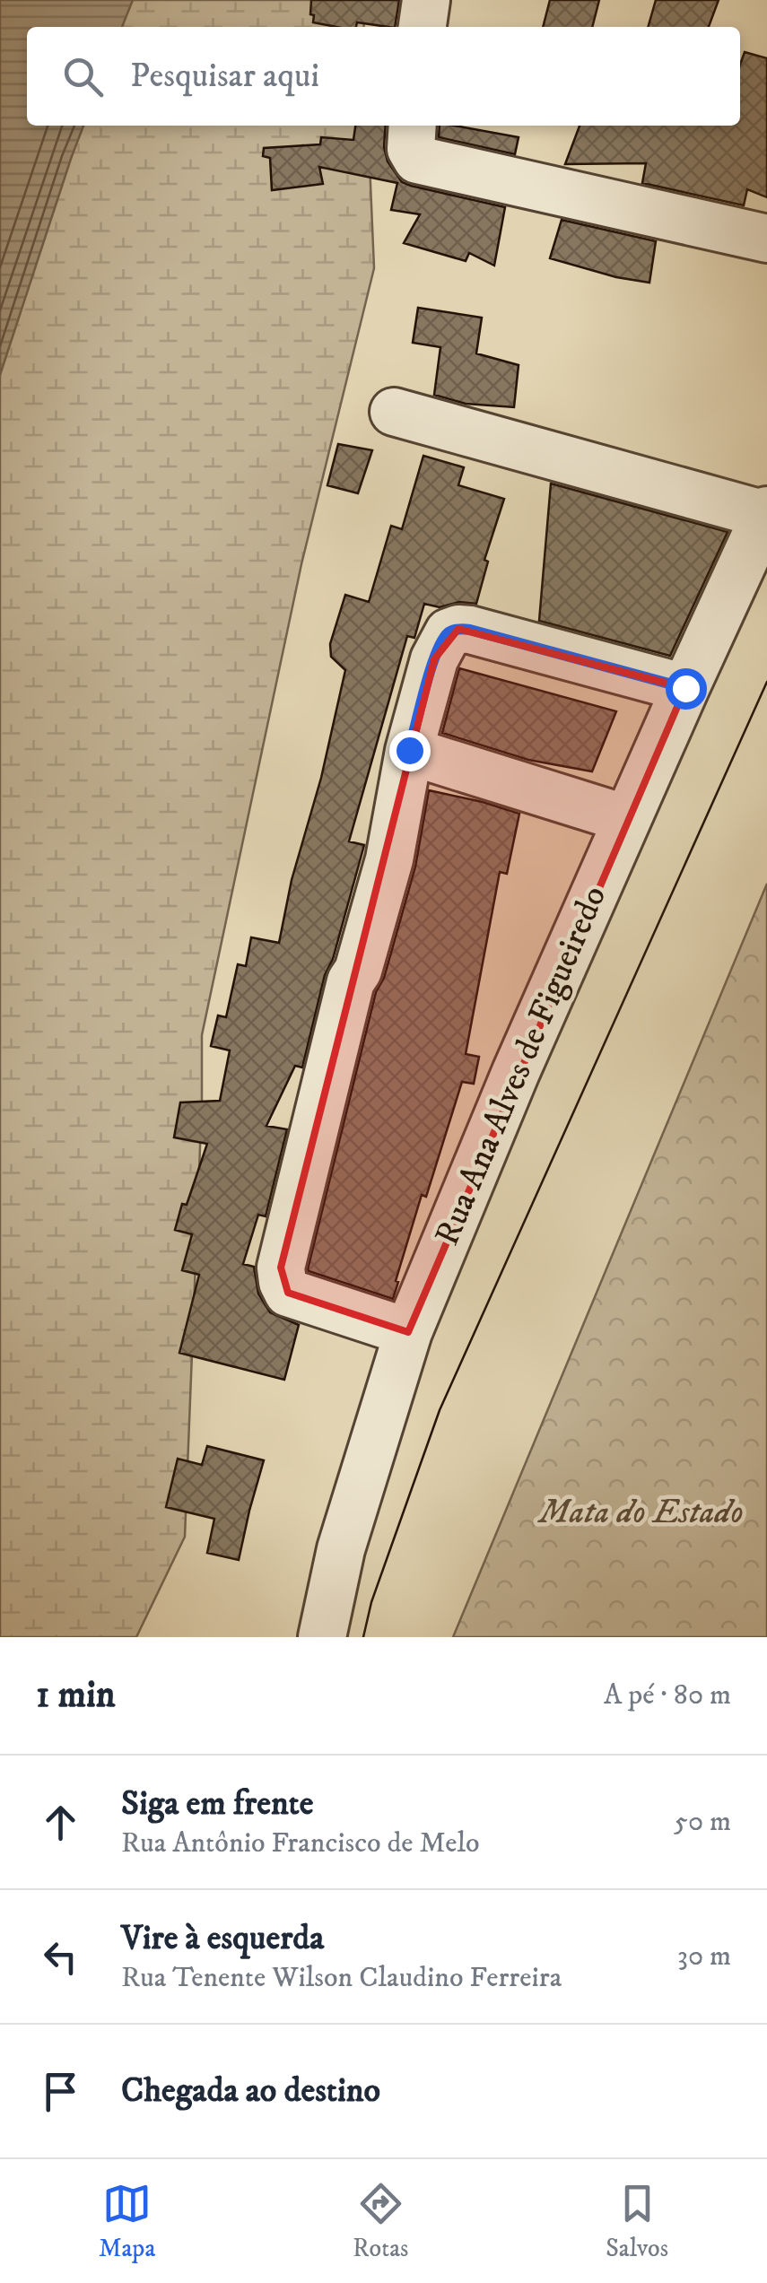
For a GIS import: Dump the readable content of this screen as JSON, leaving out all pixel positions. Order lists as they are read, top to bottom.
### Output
{
  "streets": {
    "street": ["Rua Ana Alves de Figueiredo"]
  },
  "parks": ["Mata do Estado"],
  "page": {
    "search": "Pesquisar aqui",
    "heading": ["1 min", "A pé · 80 m"],
    "list": [
      ["Siga em frente", "Rua Antônio Francisco de Melo", "50 m"],
      ["Vire à esquerda", "Rua Tenente Wilson Claudino Ferreira", "30 m"],
      "Chegada ao destino"
    ],
    "nav": ["Mapa", "Rotas", "Salvos"]
  }
}
